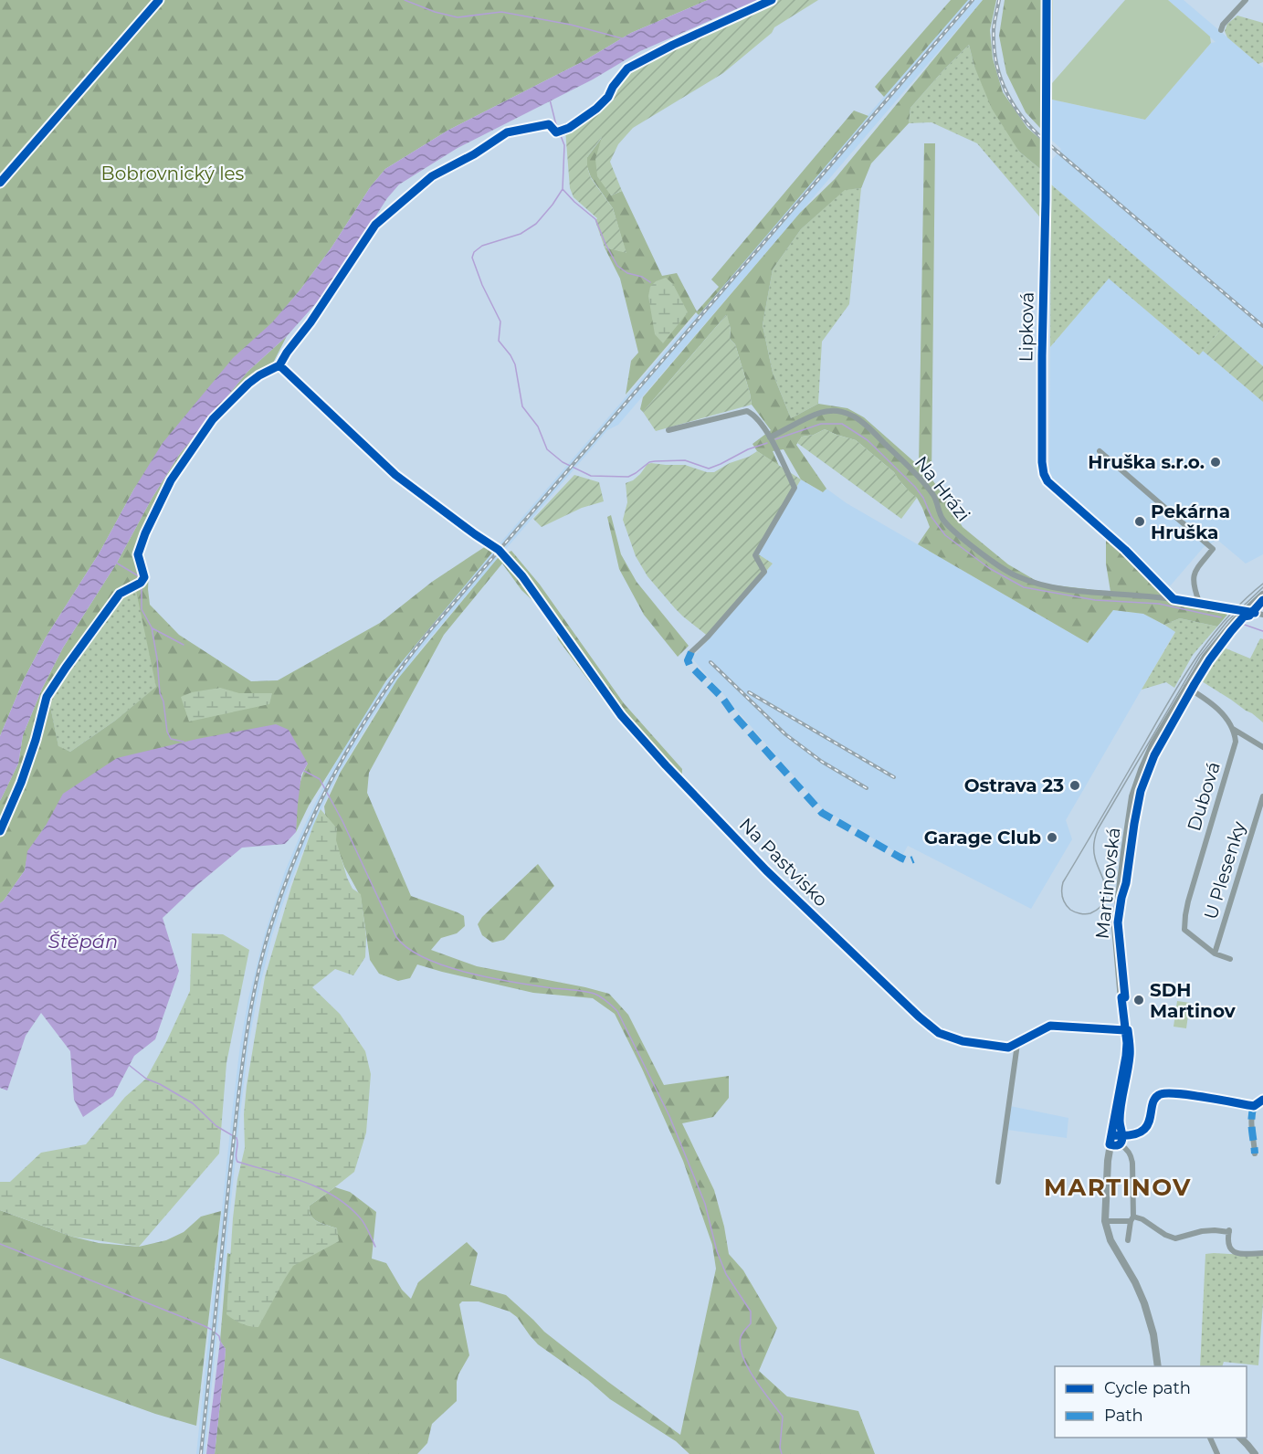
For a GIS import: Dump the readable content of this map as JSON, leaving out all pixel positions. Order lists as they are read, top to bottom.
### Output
{
  "streets": {
    "street": [
      "Lipková",
      "Na Hrázi",
      "Dubová",
      "Na Pastvisko",
      "U Plesenky",
      "Martinovská"
    ]
  },
  "crossings": [
    ["Lipková", "Na Hrázi"],
    ["Na Hrázi", "Martinovská"],
    ["Dubová", "U Plesenky"],
    ["Na Pastvisko", "Martinovská"]
  ],
  "districts": ["MARTINOV"],
  "water": ["Štěpán"],
  "parks": ["Bobrovnický les"],
  "places": [
    "Hruška s.r.o.",
    "Pekárna Hruška",
    "Ostrava 23",
    "Garage Club",
    "SDH Martinov"
  ],
  "legend": ["Cycle path", "Path"]
}
